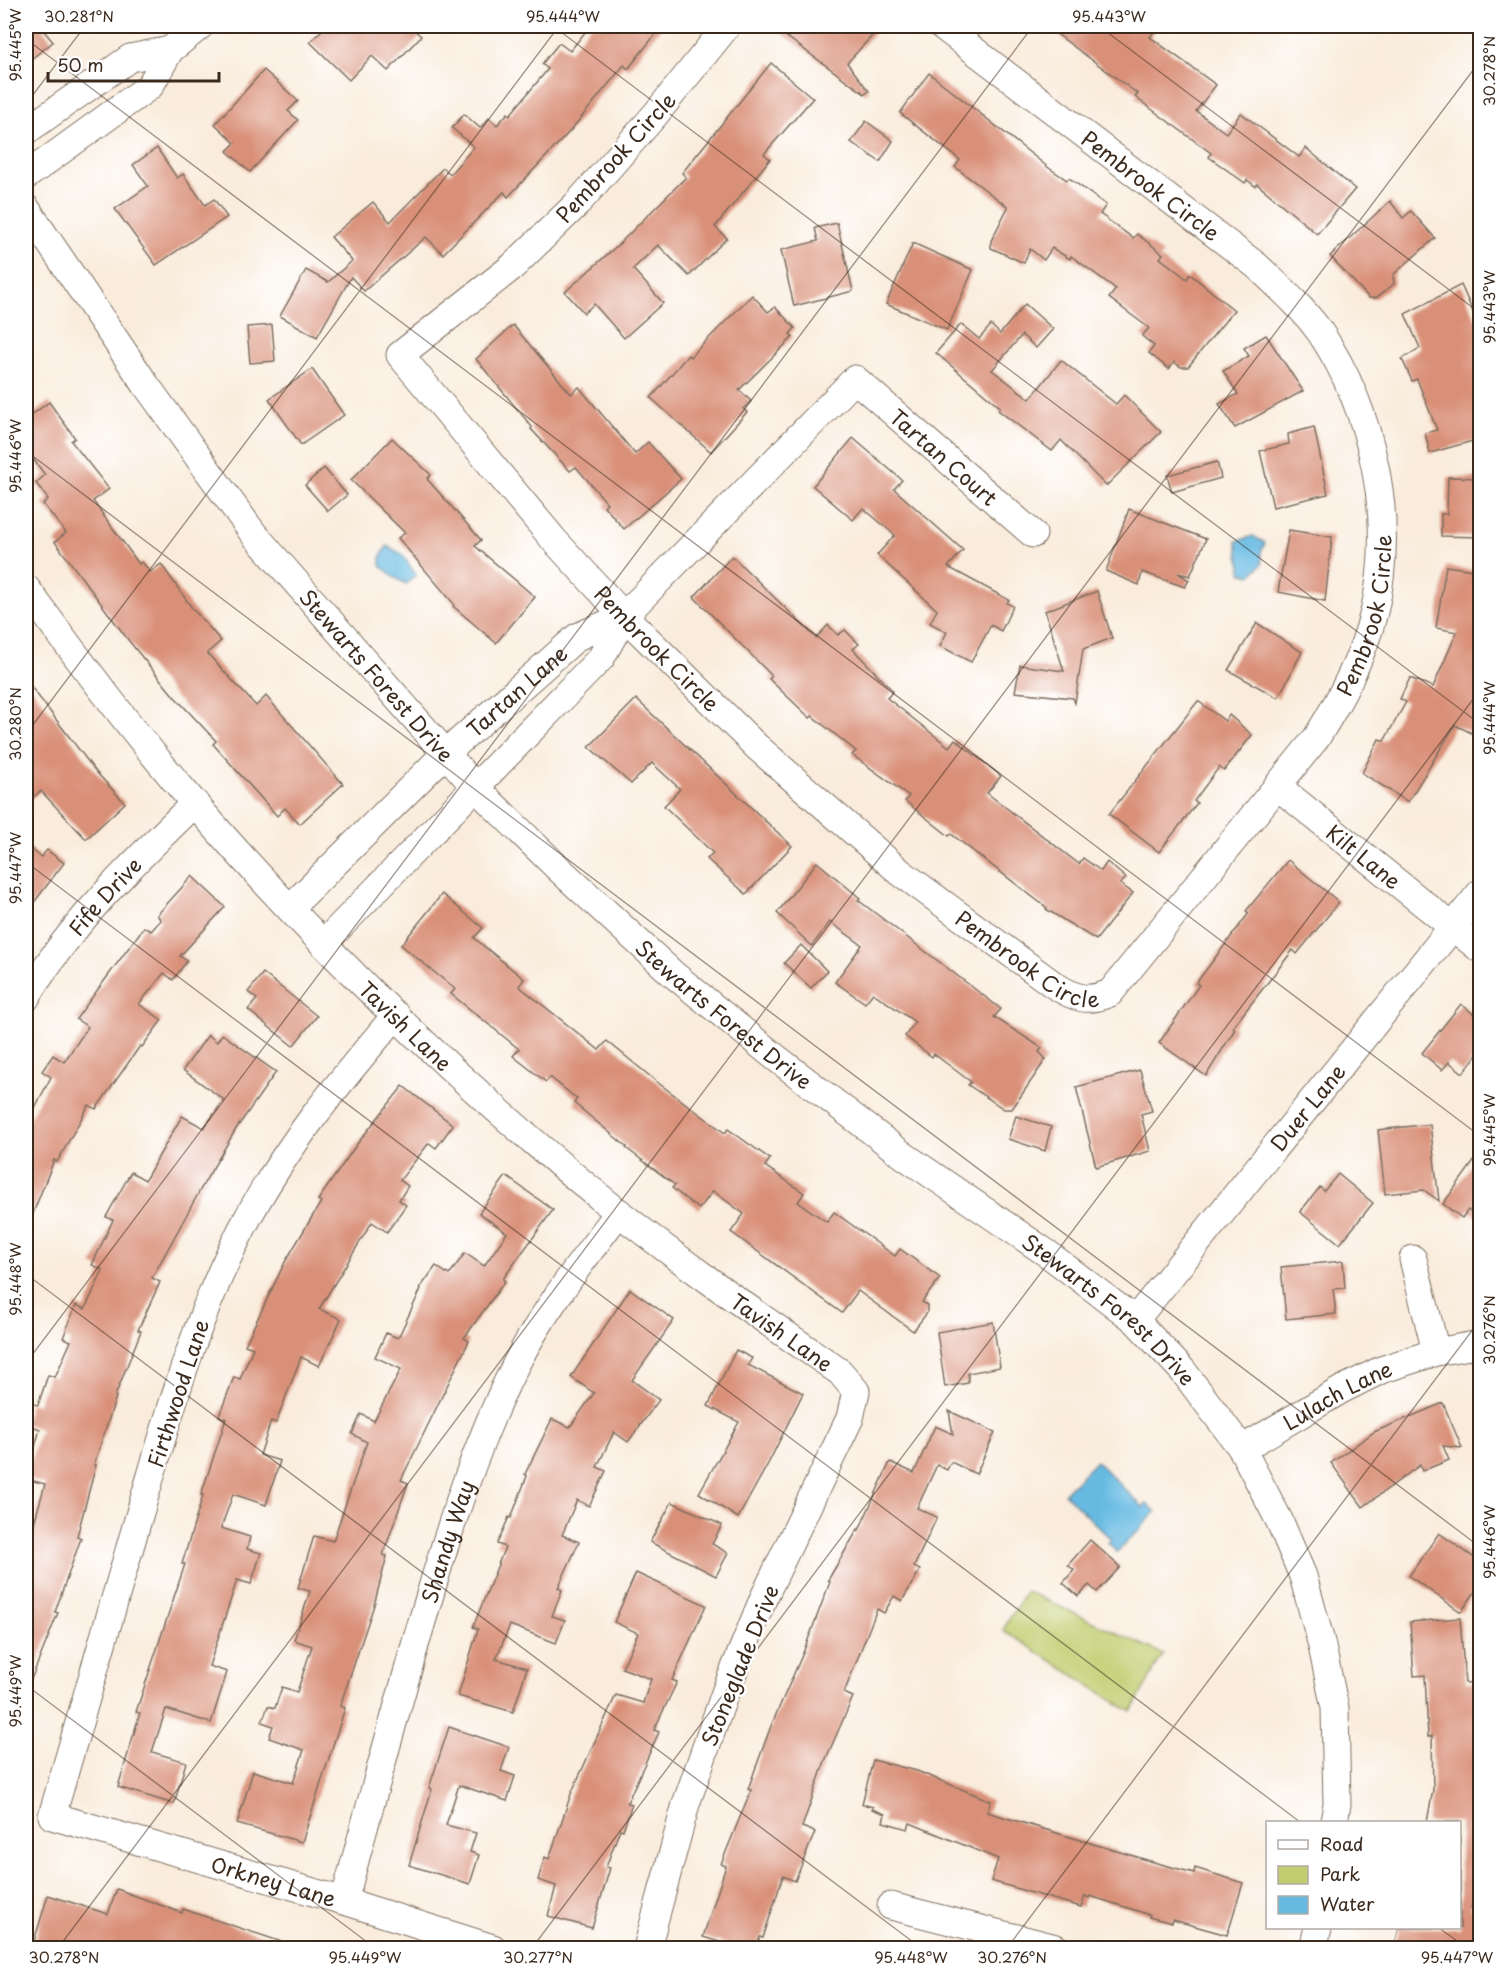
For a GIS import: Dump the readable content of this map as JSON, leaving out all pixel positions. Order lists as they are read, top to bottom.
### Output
{
  "streets": {
    "street": [
      "Pembrook Circle",
      "Tartan Court",
      "Stewarts Forest Drive",
      "Tartan Lane",
      "Kilt Lane",
      "Fife Drive",
      "Tavish Lane",
      "Duer Lane",
      "Firthwood Lane",
      "Lulach Lane",
      "Shandy Way",
      "Stoneglade Drive",
      "Orkney Lane"
    ]
  },
  "crossings": [
    ["Pembrook Circle", "Tartan Lane"],
    ["Pembrook Circle", "Kilt Lane"],
    ["Tartan Court", "Tartan Lane"],
    ["Stewarts Forest Drive", "Tartan Lane"],
    ["Stewarts Forest Drive", "Duer Lane"],
    ["Stewarts Forest Drive", "Lulach Lane"],
    ["Tartan Lane", "Tavish Lane"],
    ["Kilt Lane", "Duer Lane"],
    ["Fife Drive", "Tavish Lane"],
    ["Tavish Lane", "Firthwood Lane"],
    ["Tavish Lane", "Shandy Way"],
    ["Tavish Lane", "Stoneglade Drive"],
    ["Firthwood Lane", "Orkney Lane"],
    ["Shandy Way", "Orkney Lane"]
  ],
  "legend": ["Road", "Park", "Water"],
  "scale_bar": "50 m",
  "coordinates": [
    "30.281°N",
    "95.444°W",
    "95.443°W",
    "95.445°W",
    "30.278°N",
    "95.446°W",
    "30.280°N",
    "95.447°W",
    "95.448°W",
    "30.276°N",
    "95.449°W",
    "30.277°N"
  ]
}
